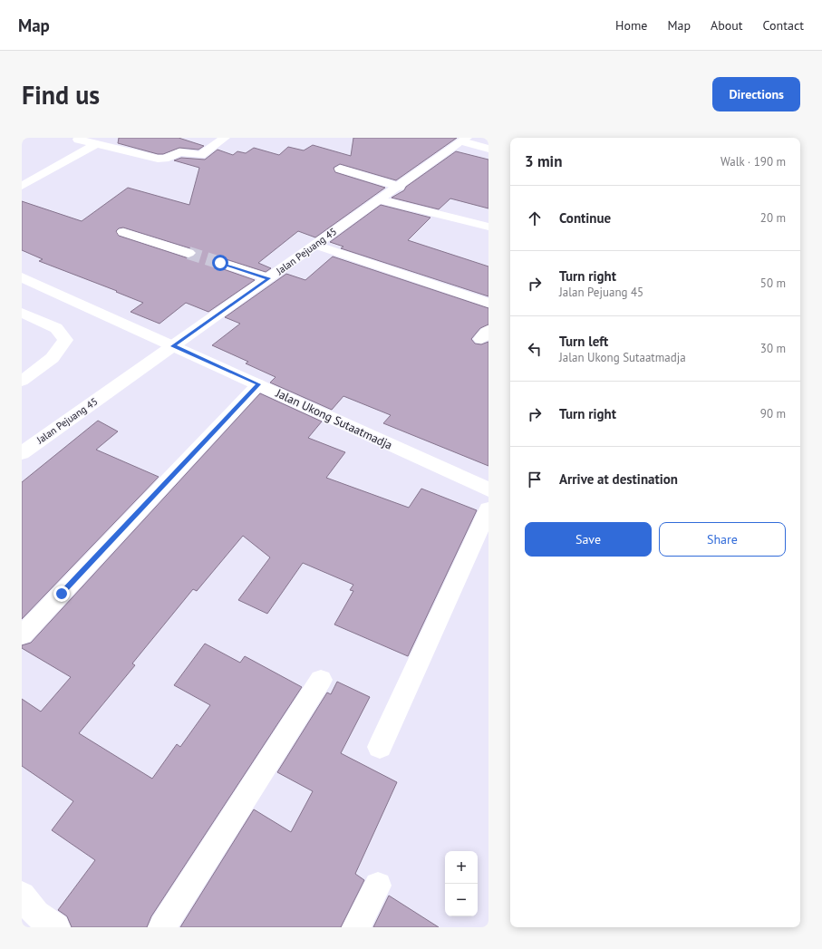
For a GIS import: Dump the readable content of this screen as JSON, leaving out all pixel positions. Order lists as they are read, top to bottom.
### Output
{
  "streets": {
    "street": ["Jalan Pejuang 45", "Jalan Ukong Sutaatmadja"]
  },
  "crossings": [
    ["Jalan Pejuang 45", "Jalan Ukong Sutaatmadja"]
  ],
  "page": {
    "header": "Map",
    "nav": [
      "Home",
      "Map",
      "About",
      "Contact"
    ],
    "buttons": [
      "Directions",
      ["Save", "Share"]
    ],
    "title": "Find us",
    "heading": ["3 min", "Walk · 190 m"],
    "list": [
      ["Continue", "20 m"],
      ["Turn right", "Jalan Pejuang 45", "50 m"],
      ["Turn left", "Jalan Ukong Sutaatmadja", "30 m"],
      ["Turn right", "90 m"],
      "Arrive at destination"
    ],
    "map_buttons": ["+", "−"]
  }
}
